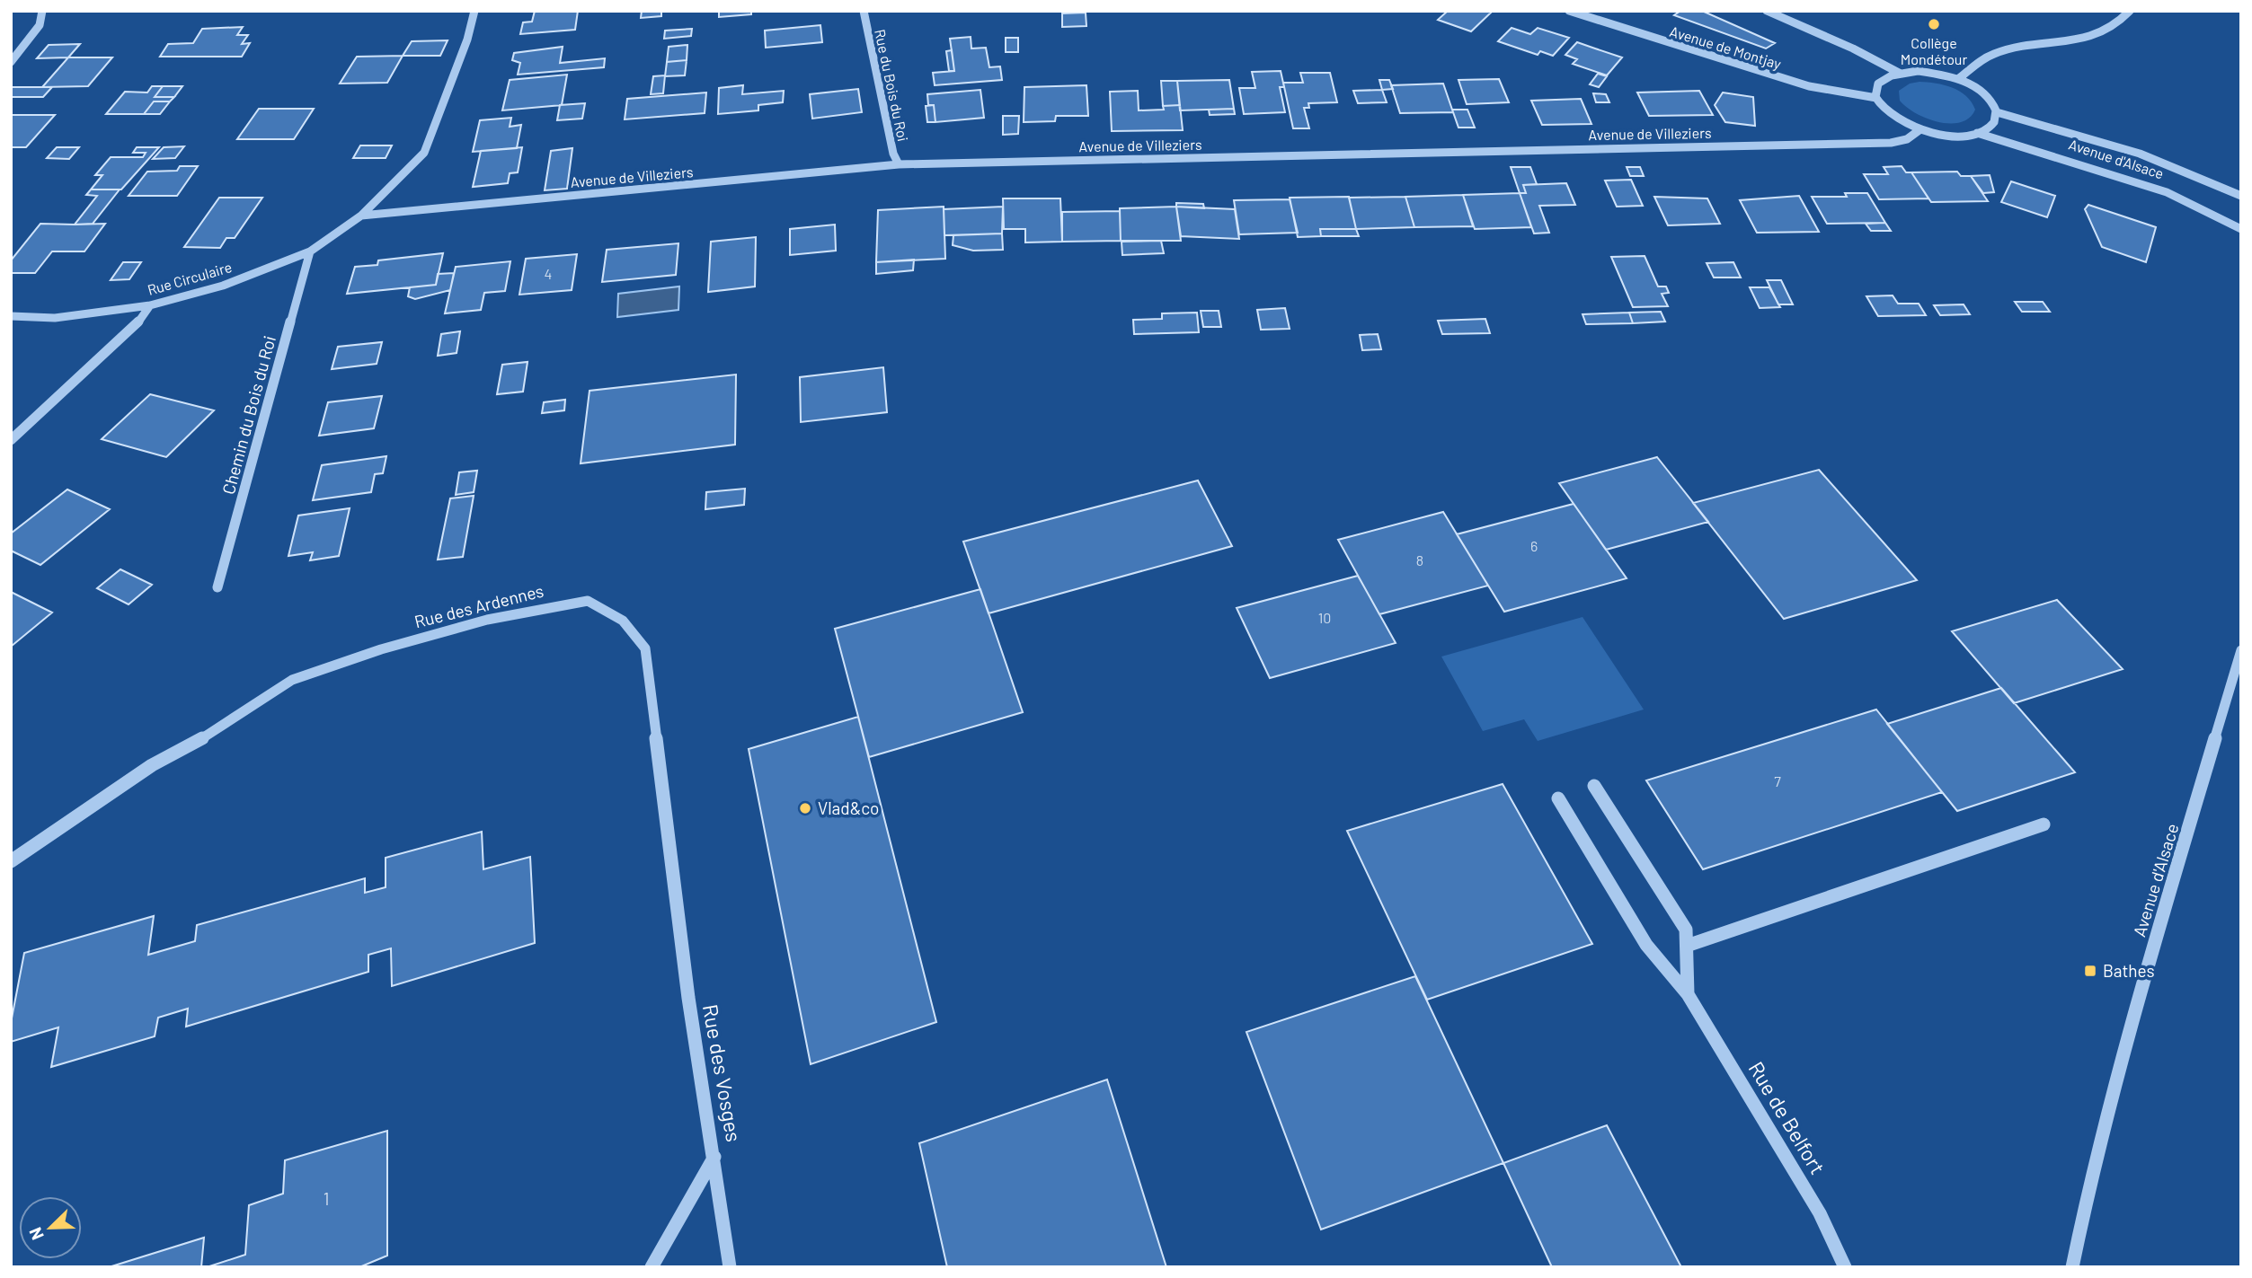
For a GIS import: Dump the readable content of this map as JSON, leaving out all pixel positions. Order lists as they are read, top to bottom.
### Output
{
  "streets": {
    "street": [
      "Avenue de Montjay",
      "Rue du Bois du Roi",
      "Avenue de Villeziers",
      "Avenue d'Alsace",
      "Rue Circulaire",
      "Chemin du Bois du Roi",
      "Rue des Ardennes",
      "Rue des Vosges",
      "Rue de Belfort"
    ]
  },
  "crossings": [
    ["Rue du Bois du Roi", "Avenue de Villeziers"],
    ["Avenue de Villeziers", "Rue Circulaire"],
    ["Rue Circulaire", "Chemin du Bois du Roi"],
    ["Rue des Ardennes", "Rue des Vosges"]
  ],
  "places": {
    "other": ["Collège Mondétour", "Vlad&co"],
    "transit": ["Bathes"]
  },
  "house_numbers": [
    "4",
    "6",
    "8",
    "10",
    "7",
    "1"
  ],
  "north": "bottom left"
}
